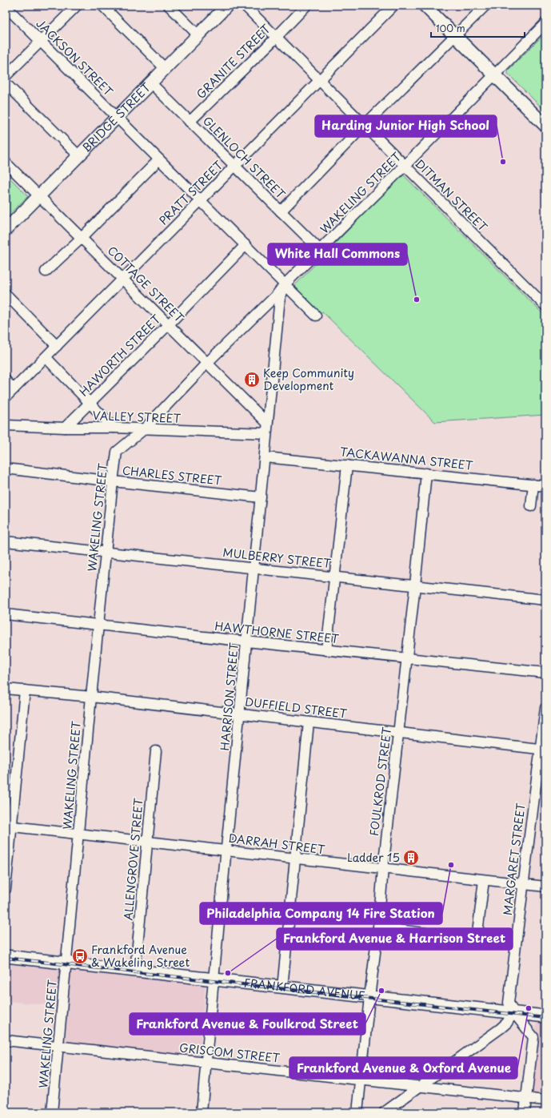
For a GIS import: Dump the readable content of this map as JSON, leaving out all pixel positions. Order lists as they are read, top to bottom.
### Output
{
  "streets": {
    "main road": ["BRIDGE STREET", "FRANKFORD AVENUE"],
    "street": [
      "JACKSON STREET",
      "GRANITE STREET",
      "GLENLOCH STREET",
      "PRATT STREET",
      "WAKELING STREET",
      "DITMAN STREET",
      "COTTAGE STREET",
      "HAWORTH STREET",
      "VALLEY STREET",
      "TACKAWANNA STREET",
      "CHARLES STREET",
      "MULBERRY STREET",
      "HAWTHORNE STREET",
      "HARRISON STREET",
      "DUFFIELD STREET",
      "FOULKROD STREET",
      "DARRAH STREET",
      "ALLENGROVE STREET",
      "MARGARET STREET",
      "GRISCOM STREET"
    ]
  },
  "crossings": [
    ["JACKSON STREET", "BRIDGE STREET"],
    ["JACKSON STREET", "PRATT STREET"],
    ["JACKSON STREET", "WAKELING STREET"],
    ["JACKSON STREET", "HAWORTH STREET"],
    ["JACKSON STREET", "HARRISON STREET"],
    ["GRANITE STREET", "GLENLOCH STREET"],
    ["GRANITE STREET", "DITMAN STREET"],
    ["BRIDGE STREET", "GLENLOCH STREET"],
    ["BRIDGE STREET", "COTTAGE STREET"],
    ["GLENLOCH STREET", "PRATT STREET"],
    ["GLENLOCH STREET", "WAKELING STREET"],
    ["PRATT STREET", "DITMAN STREET"],
    ["PRATT STREET", "COTTAGE STREET"],
    ["WAKELING STREET", "DITMAN STREET"],
    ["WAKELING STREET", "COTTAGE STREET"],
    ["WAKELING STREET", "VALLEY STREET"],
    ["WAKELING STREET", "CHARLES STREET"],
    ["WAKELING STREET", "MULBERRY STREET"],
    ["WAKELING STREET", "HAWTHORNE STREET"],
    ["WAKELING STREET", "HARRISON STREET"],
    ["WAKELING STREET", "DUFFIELD STREET"],
    ["WAKELING STREET", "DARRAH STREET"],
    ["WAKELING STREET", "FRANKFORD AVENUE"],
    ["WAKELING STREET", "GRISCOM STREET"],
    ["COTTAGE STREET", "HAWORTH STREET"],
    ["COTTAGE STREET", "HARRISON STREET"],
    ["HAWORTH STREET", "VALLEY STREET"],
    ["VALLEY STREET", "HARRISON STREET"],
    ["TACKAWANNA STREET", "HARRISON STREET"],
    ["TACKAWANNA STREET", "FOULKROD STREET"],
    ["CHARLES STREET", "HARRISON STREET"],
    ["MULBERRY STREET", "HARRISON STREET"],
    ["MULBERRY STREET", "FOULKROD STREET"],
    ["HAWTHORNE STREET", "HARRISON STREET"],
    ["HAWTHORNE STREET", "FOULKROD STREET"],
    ["HARRISON STREET", "DUFFIELD STREET"],
    ["HARRISON STREET", "DARRAH STREET"],
    ["HARRISON STREET", "FRANKFORD AVENUE"],
    ["HARRISON STREET", "GRISCOM STREET"],
    ["DUFFIELD STREET", "FOULKROD STREET"],
    ["DUFFIELD STREET", "MARGARET STREET"],
    ["FOULKROD STREET", "DARRAH STREET"],
    ["FOULKROD STREET", "FRANKFORD AVENUE"],
    ["FOULKROD STREET", "GRISCOM STREET"],
    ["DARRAH STREET", "ALLENGROVE STREET"],
    ["DARRAH STREET", "MARGARET STREET"],
    ["ALLENGROVE STREET", "FRANKFORD AVENUE"],
    ["MARGARET STREET", "FRANKFORD AVENUE"]
  ],
  "places": {
    "other": [
      "Harding Junior High School",
      "White Hall Commons",
      "Philadelphia Company 14 Fire Station",
      "Frankford Avenue & Harrison Street",
      "Frankford Avenue & Foulkrod Street",
      "Frankford Avenue & Oxford Avenue"
    ],
    "building": ["Keep Community Development", "Ladder 15"],
    "bus stop": ["Frankford Avenue & Wakeling Street"]
  },
  "scale_bar": "100 m"
}
